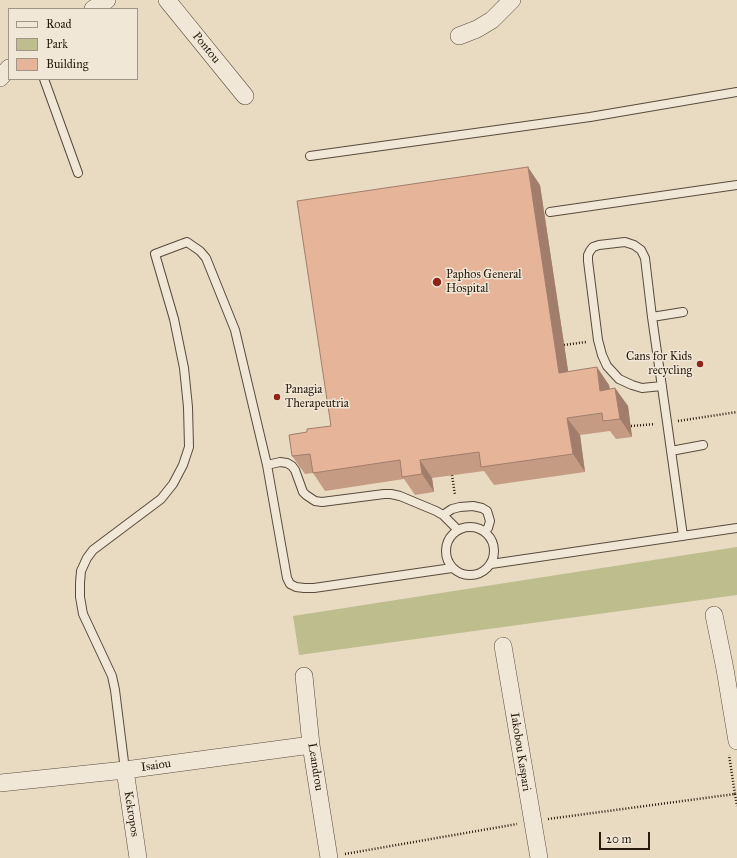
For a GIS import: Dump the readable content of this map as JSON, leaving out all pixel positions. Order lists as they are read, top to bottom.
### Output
{
  "streets": {
    "street": [
      "Pontou",
      "Iakobou Kaspari",
      "Isaiou",
      "Leandrou",
      "Kekropos"
    ]
  },
  "crossings": [
    ["Isaiou", "Leandrou"],
    ["Isaiou", "Kekropos"]
  ],
  "places": ["Paphos General Hospital", "Cans for Kids recycling", "Panagia Therapeutria"],
  "legend": ["Road", "Park", "Building"],
  "scale_bar": "20 m"
}
